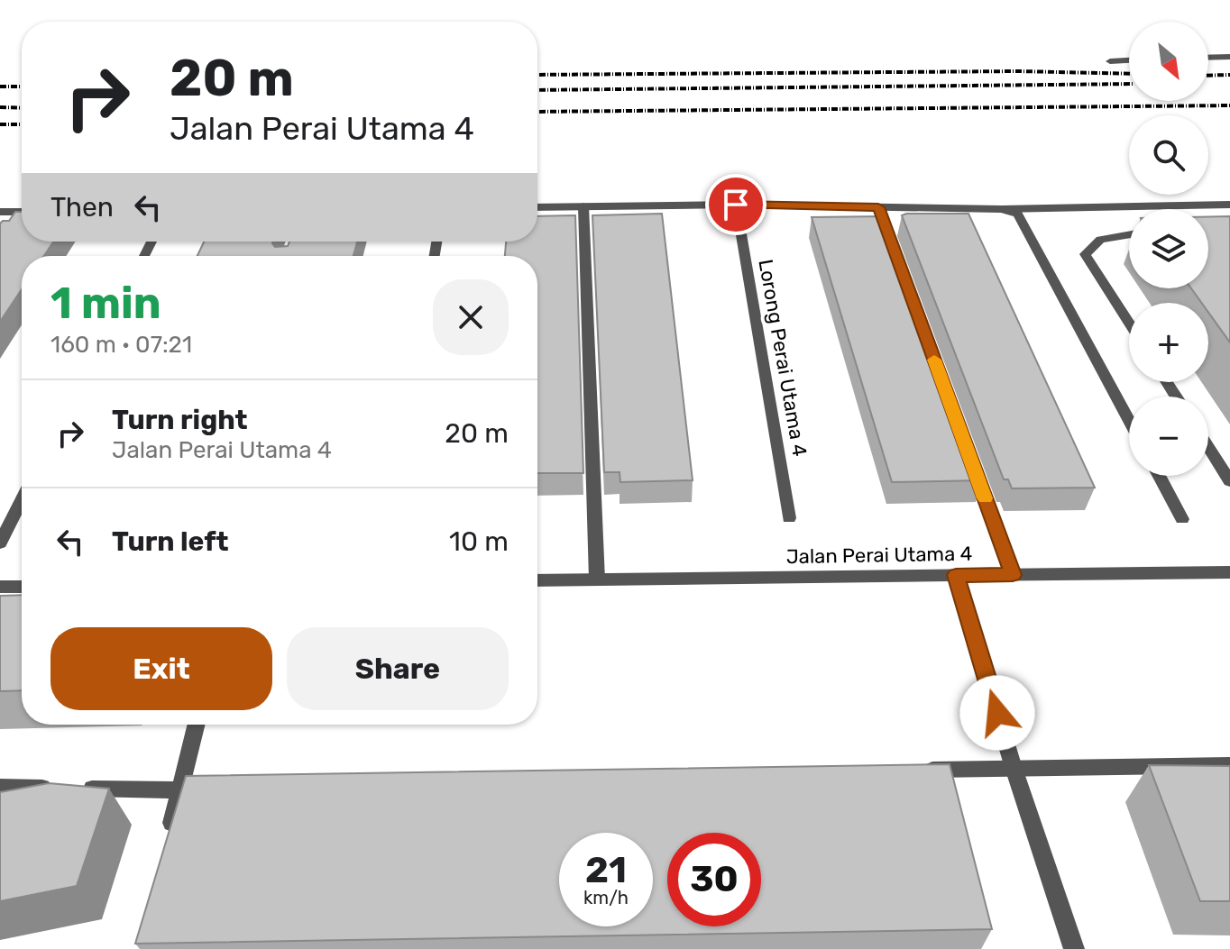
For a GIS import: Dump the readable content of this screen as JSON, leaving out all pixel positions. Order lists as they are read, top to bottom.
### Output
{
  "streets": {
    "street": ["Lorong Perai Utama 4", "Jalan Perai Utama 4"]
  },
  "north": "bottom right",
  "page": {
    "map_buttons": ["+", "−"],
    "turn": ["20 m", "Jalan Perai Utama 4"],
    "then": "Then",
    "heading": ["1 min", "160 m · 07:21"],
    "list": [
      {
        "name": "Turn right",
        "note": "Jalan Perai Utama 4",
        "value": "20 m"
      },
      {
        "name": "Turn left",
        "value": "10 m"
      }
    ],
    "buttons": ["Exit", "Share"],
    "speed": "21 km/h",
    "limit": "30"
  }
}
